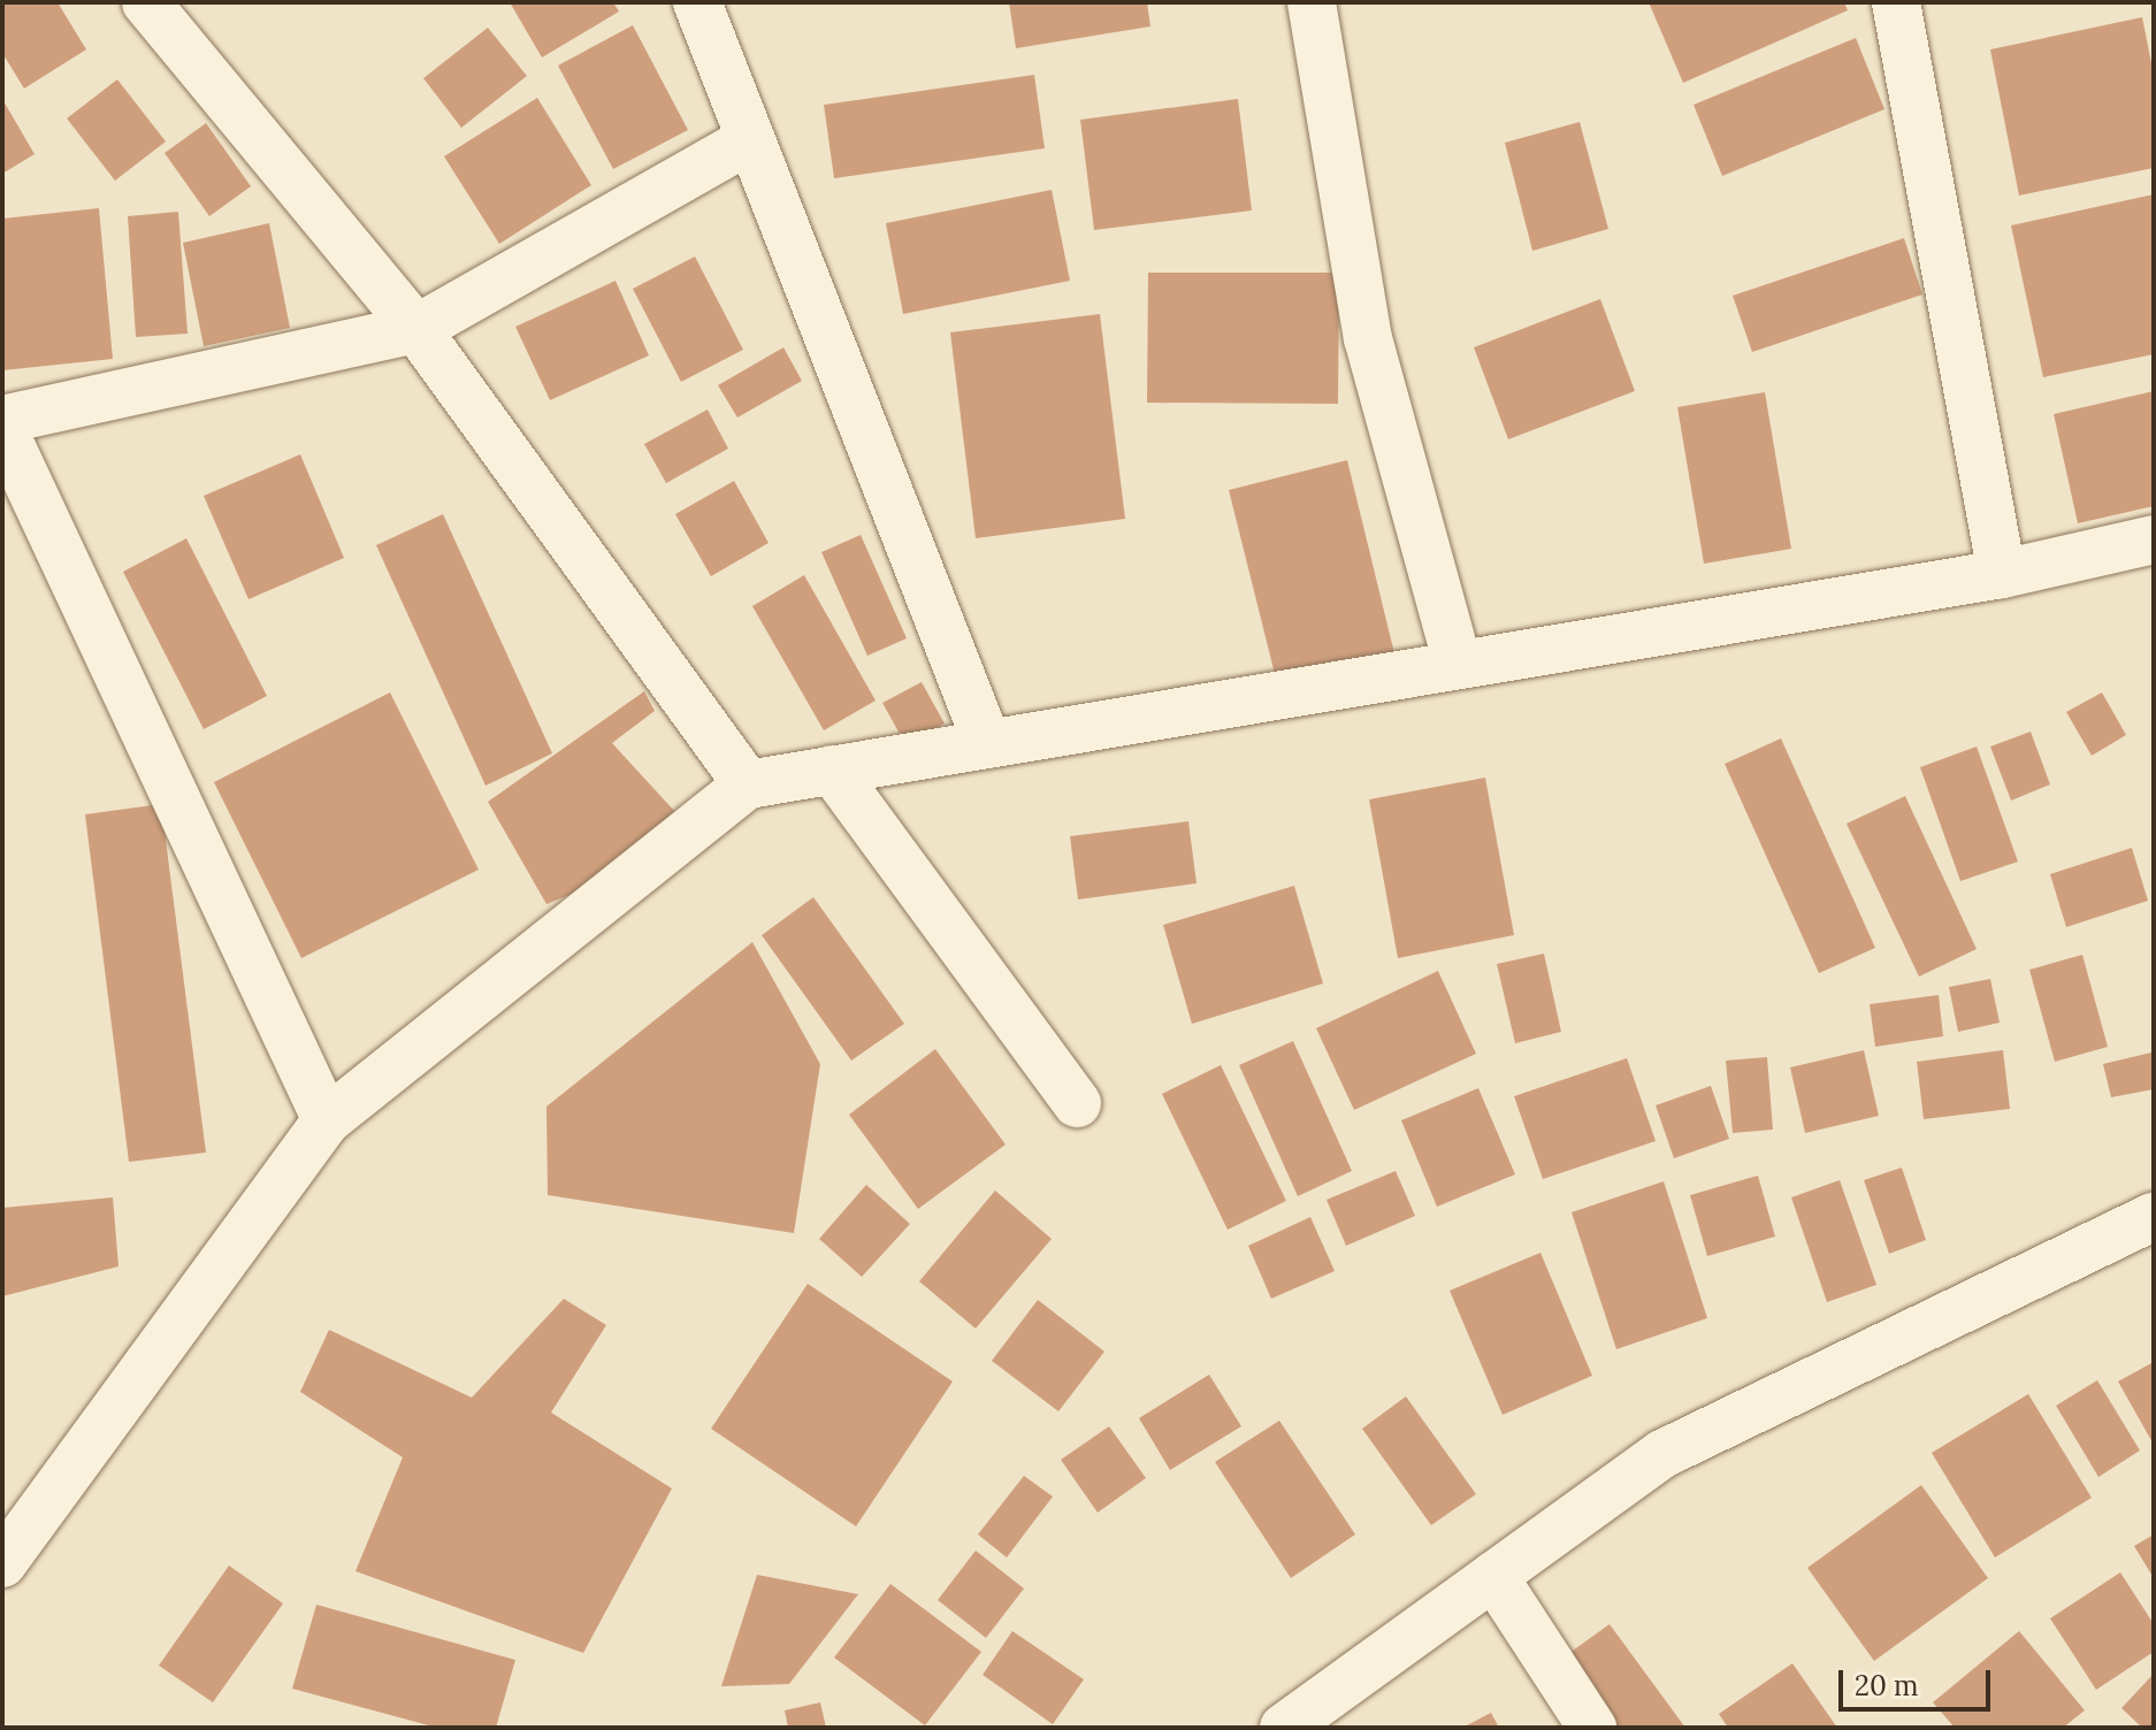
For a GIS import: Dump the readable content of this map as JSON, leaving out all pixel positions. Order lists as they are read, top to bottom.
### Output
{
  "scale_bar": "20 m"
}
